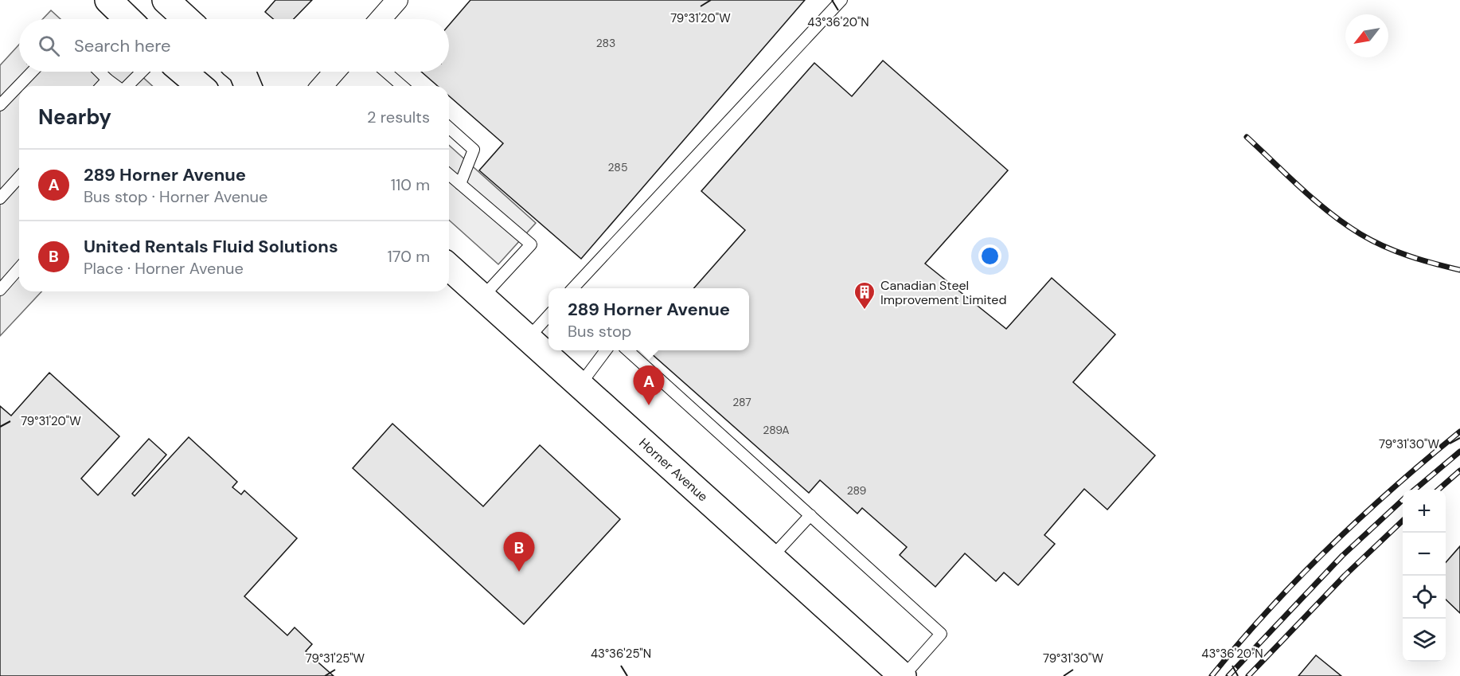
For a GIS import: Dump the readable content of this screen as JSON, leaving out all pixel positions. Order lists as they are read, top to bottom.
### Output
{
  "streets": {
    "main road": ["Horner Avenue"]
  },
  "places": {
    "building": ["Canadian Steel Improvement Limited"]
  },
  "house_numbers": [
    "283",
    "285",
    "287",
    "289A",
    "289"
  ],
  "north": "bottom left",
  "page": {
    "search": "Search here",
    "heading": ["Nearby", "2 results"],
    "list": [
      {
        "mark": "A",
        "name": "289 Horner Avenue",
        "note": "Bus stop · Horner Avenue",
        "value": "110 m"
      },
      {
        "mark": "B",
        "name": "United Rentals Fluid Solutions",
        "note": "Place · Horner Avenue",
        "value": "170 m"
      }
    ],
    "popup": ["289 Horner Avenue", "Bus stop"],
    "pins": ["A", "B"],
    "map_buttons": ["+", "−"]
  },
  "coordinates": [
    "79°31'20\"W",
    "43°36'20\"N",
    "79°31'30\"W",
    "43°36'25\"N",
    "79°31'25\"W"
  ]
}
